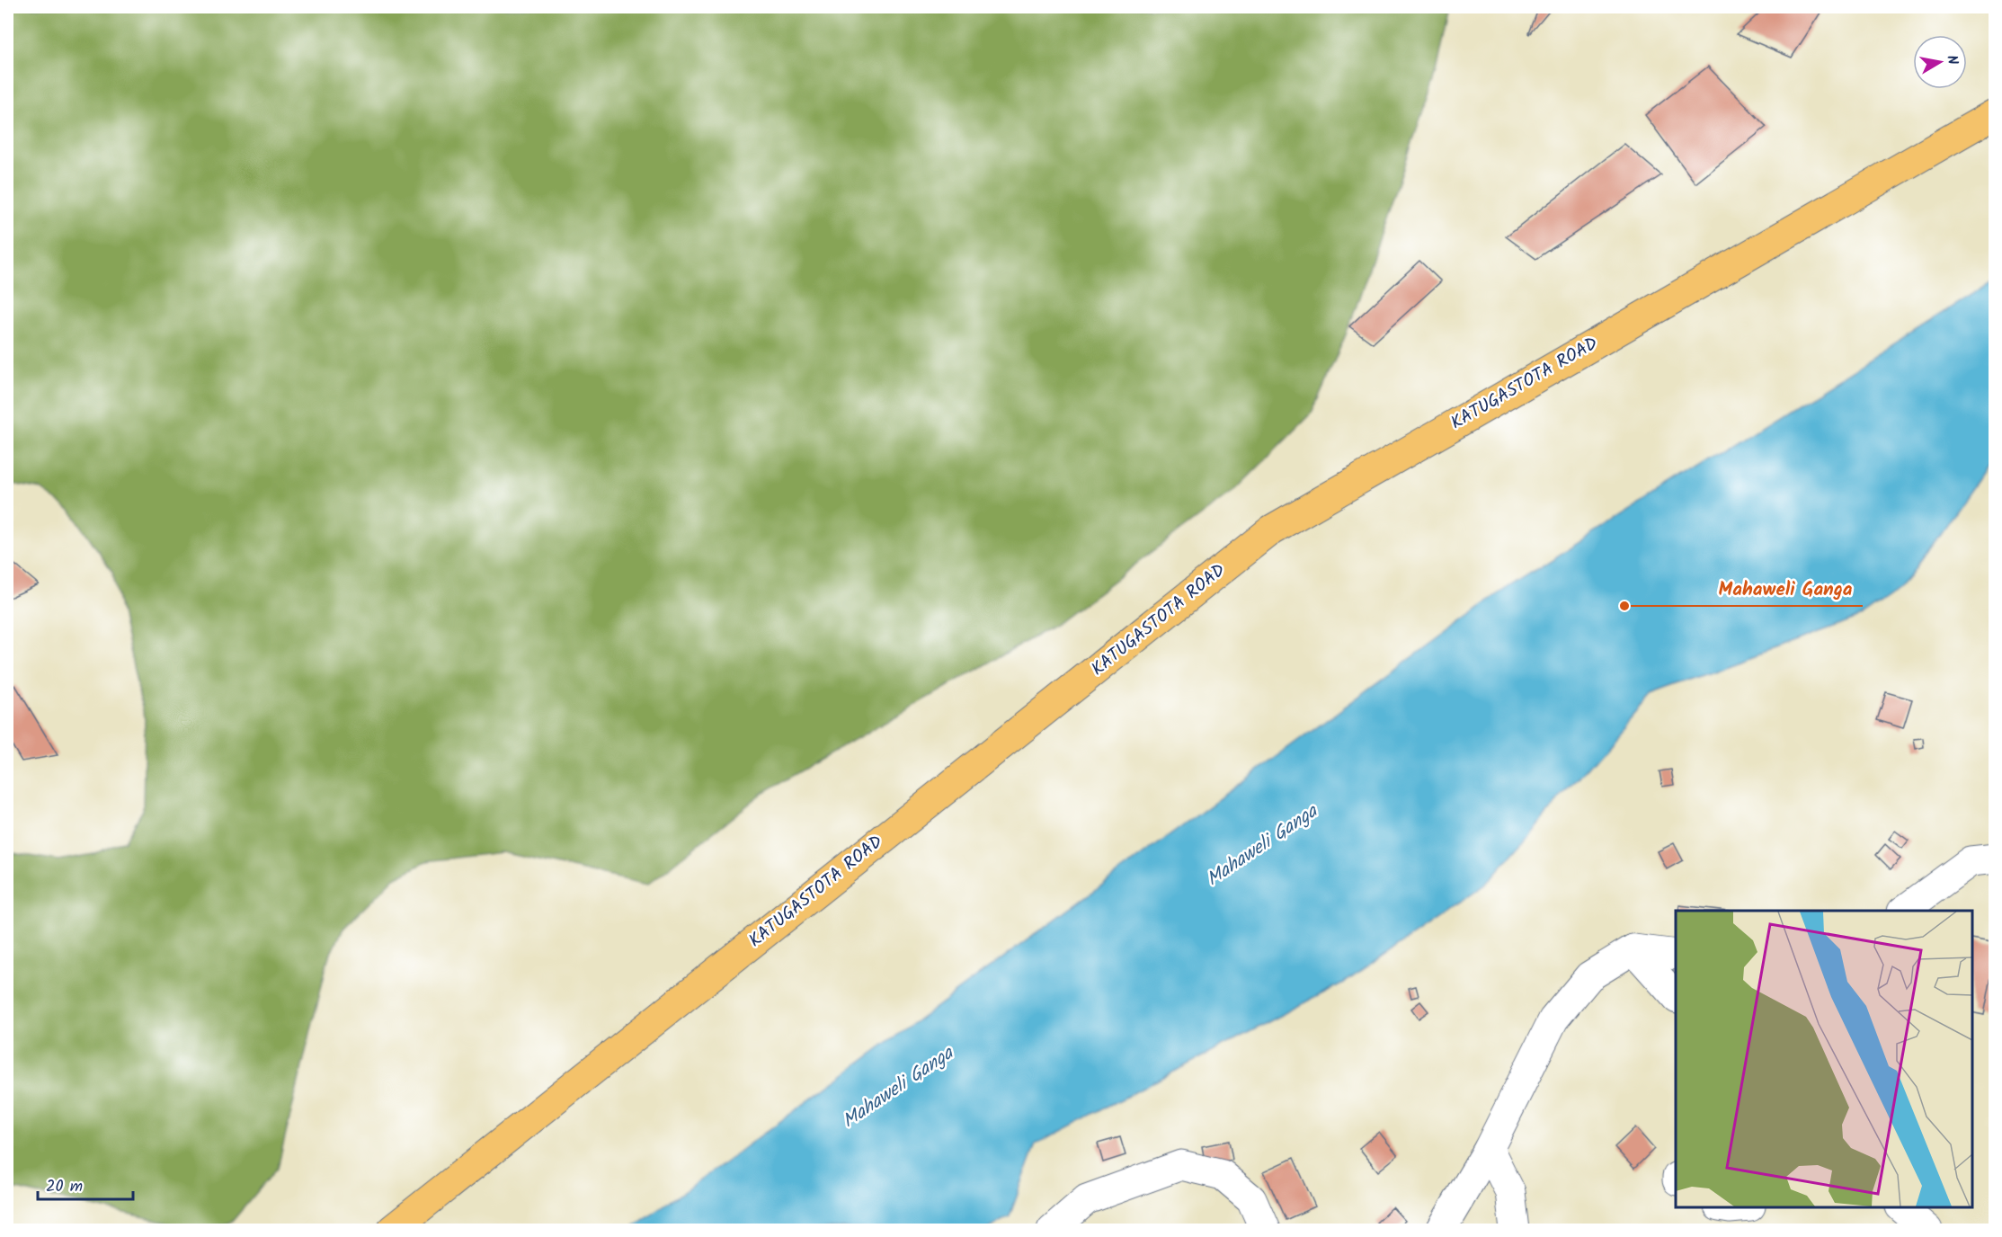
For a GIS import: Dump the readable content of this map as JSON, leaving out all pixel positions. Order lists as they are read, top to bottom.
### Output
{
  "streets": {
    "main road": ["KATUGASTOTA ROAD"]
  },
  "water": ["Mahaweli Ganga"],
  "places": ["Mahaweli Ganga"],
  "scale_bar": "20 m",
  "north": "right"
}
